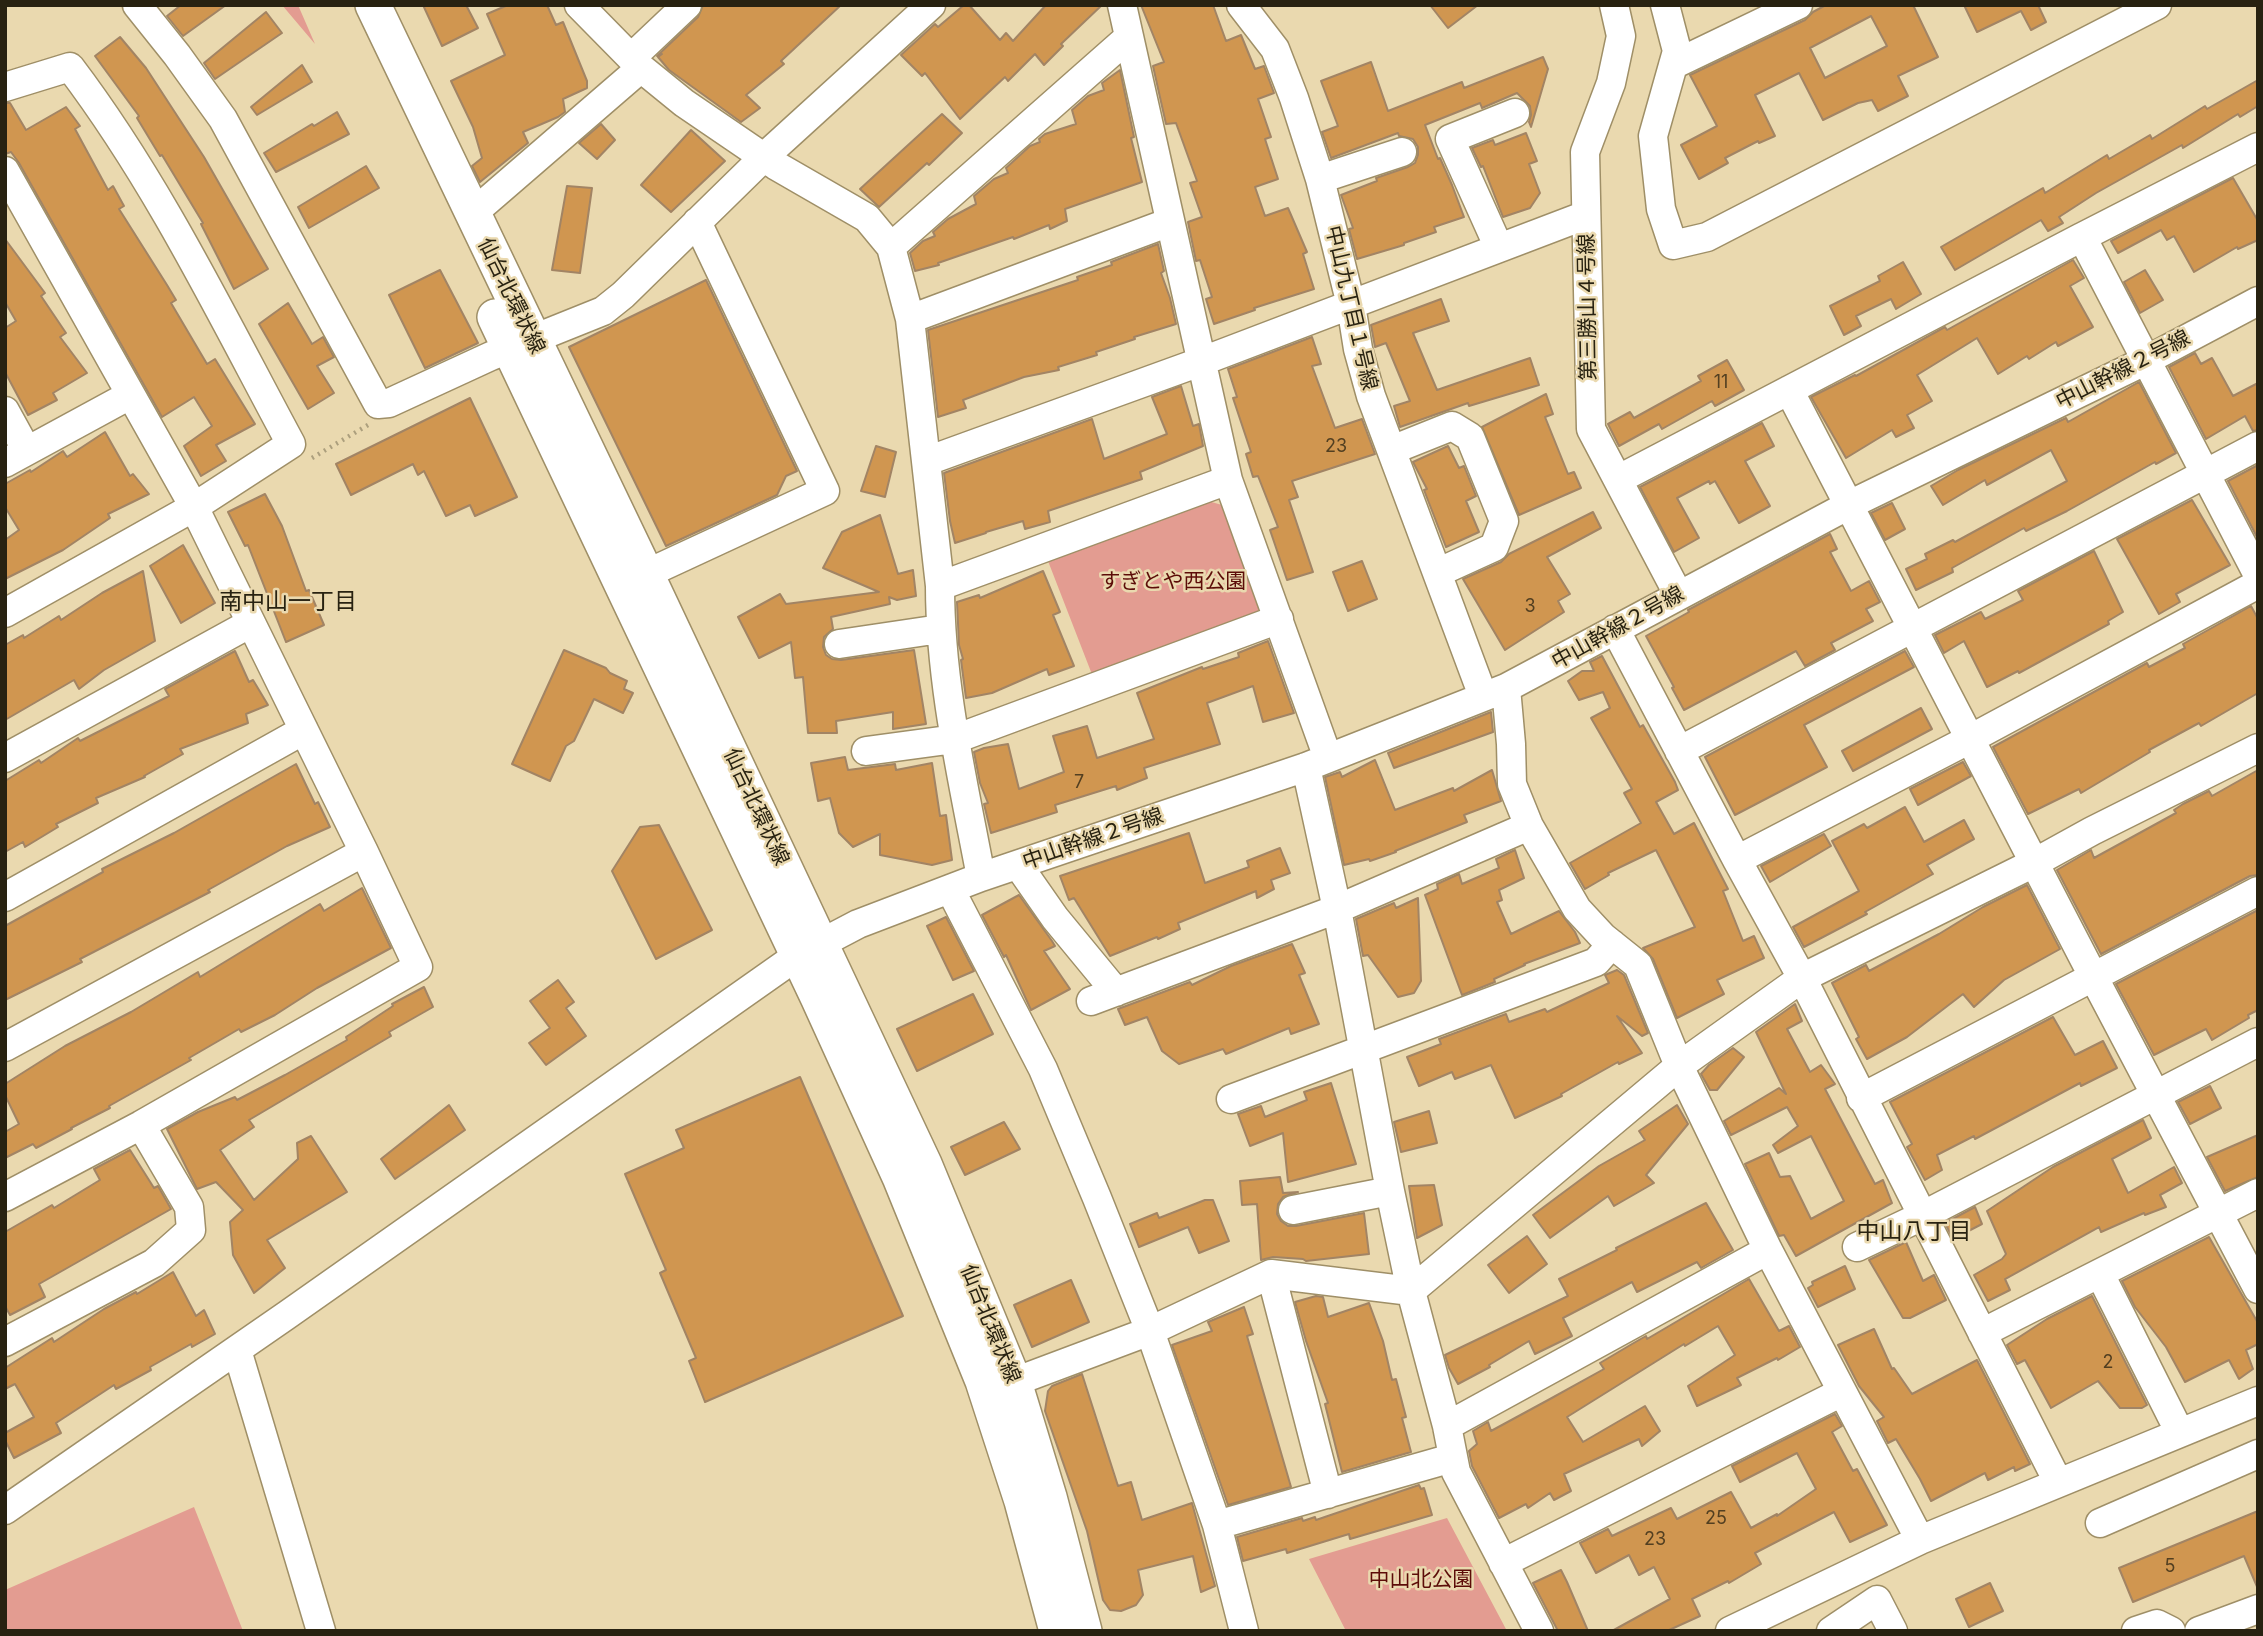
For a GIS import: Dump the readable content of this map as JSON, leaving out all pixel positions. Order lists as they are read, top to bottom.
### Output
{
  "streets": {
    "main road": ["仙台北環状線"],
    "street": ["第三勝山４号線", "中山九丁目１号線", "中山幹線２号線"]
  },
  "crossings": [
    ["仙台北環状線", "中山幹線２号線"],
    ["第三勝山４号線", "中山幹線２号線"],
    ["中山九丁目１号線", "中山幹線２号線"]
  ],
  "districts": ["南中山一丁目", "中山八丁目"],
  "parks": ["すぎとや西公園", "中山北公園"],
  "house_numbers": [
    "11",
    "23",
    "3",
    "7",
    "2",
    "25",
    "23",
    "5"
  ]
}
